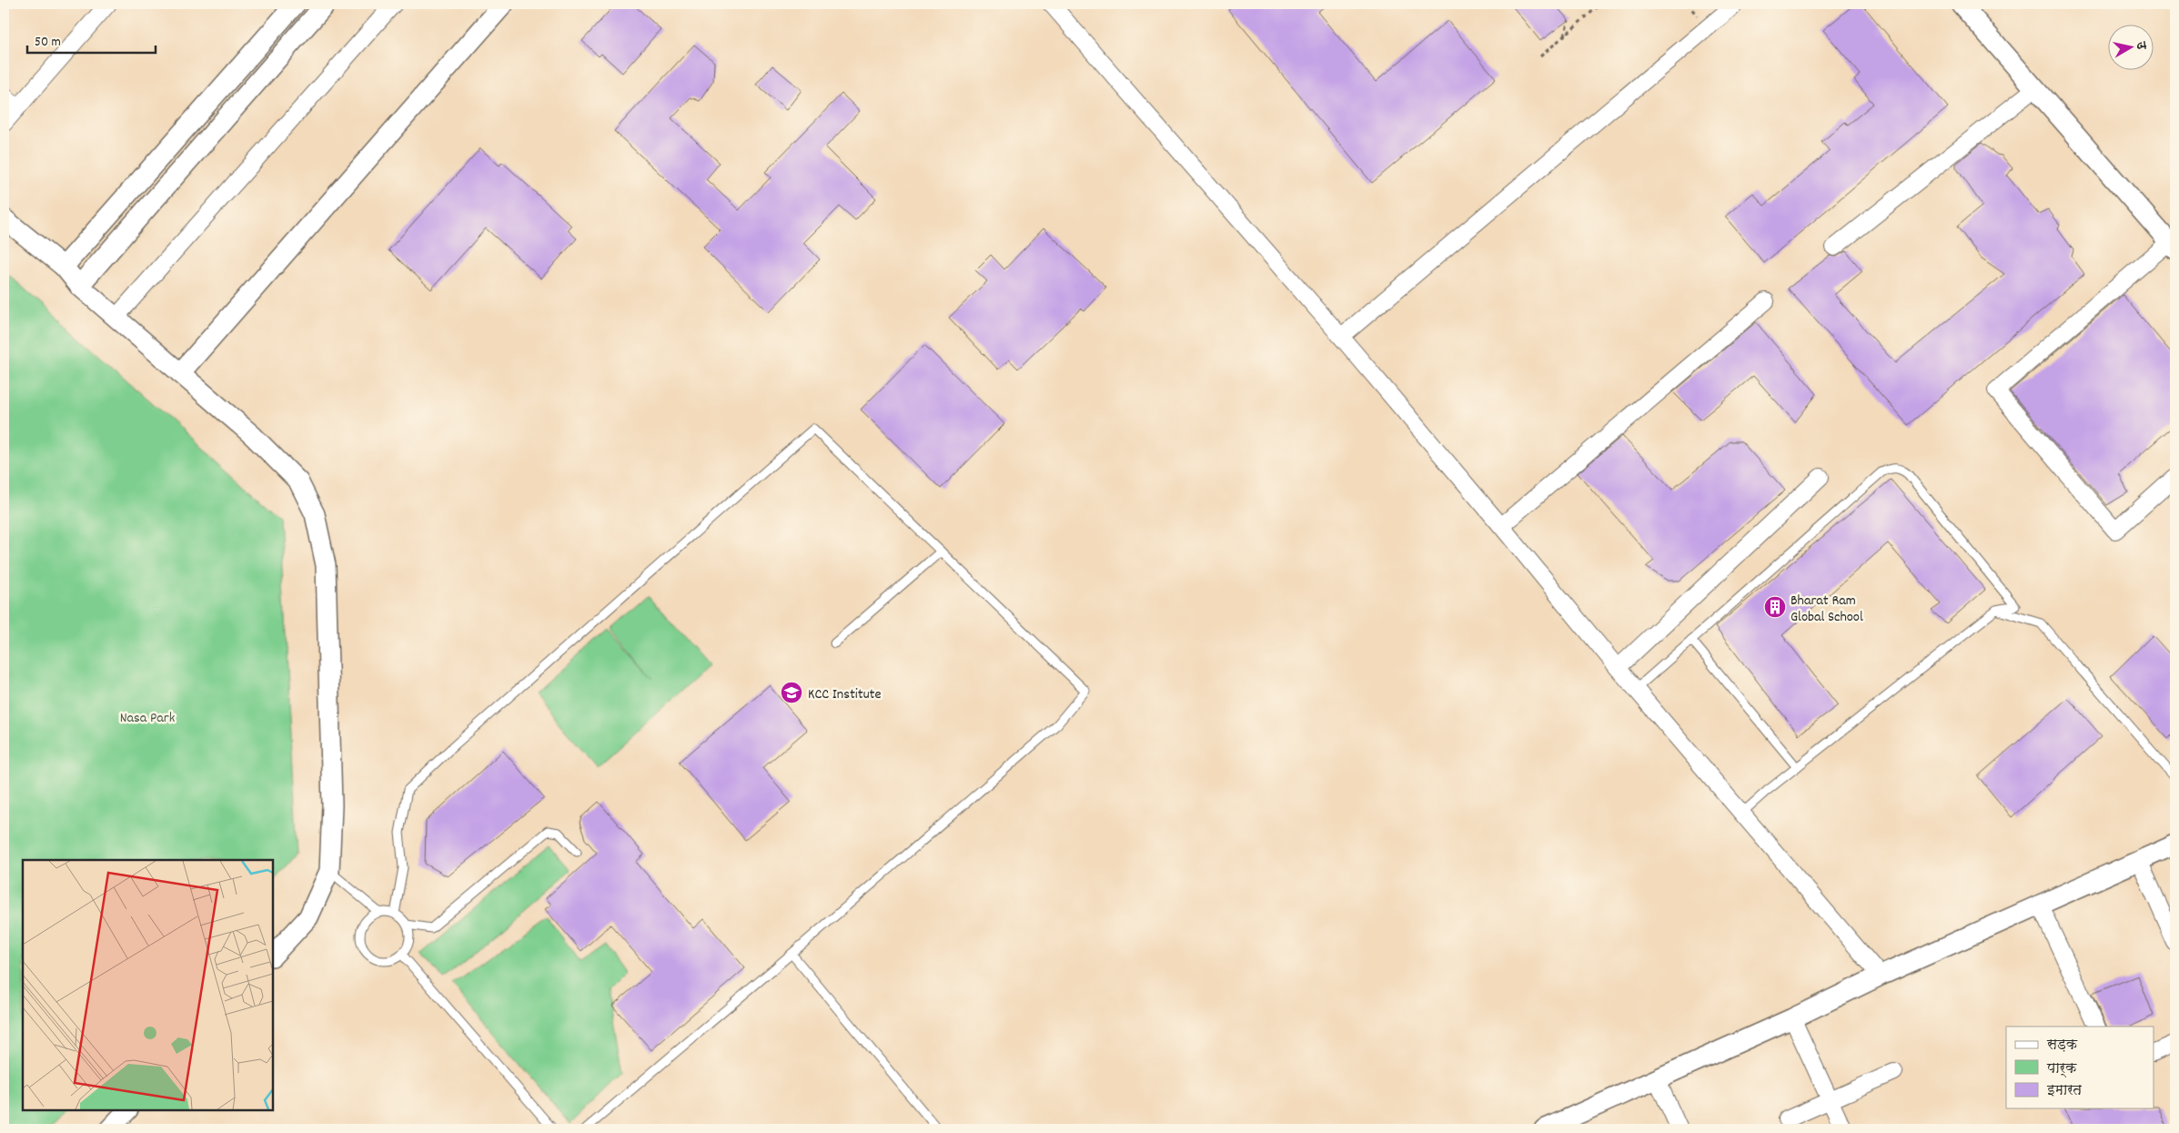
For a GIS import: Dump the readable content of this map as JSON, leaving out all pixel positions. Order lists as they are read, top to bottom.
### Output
{
  "parks": ["Nasa Park"],
  "places": {
    "building": ["Bharat Ram Global School"],
    "school or university": ["KCC Institute"]
  },
  "legend": ["सड़क", "पार्क", "इमारत"],
  "scale_bar": "50 m",
  "north": "right"
}
